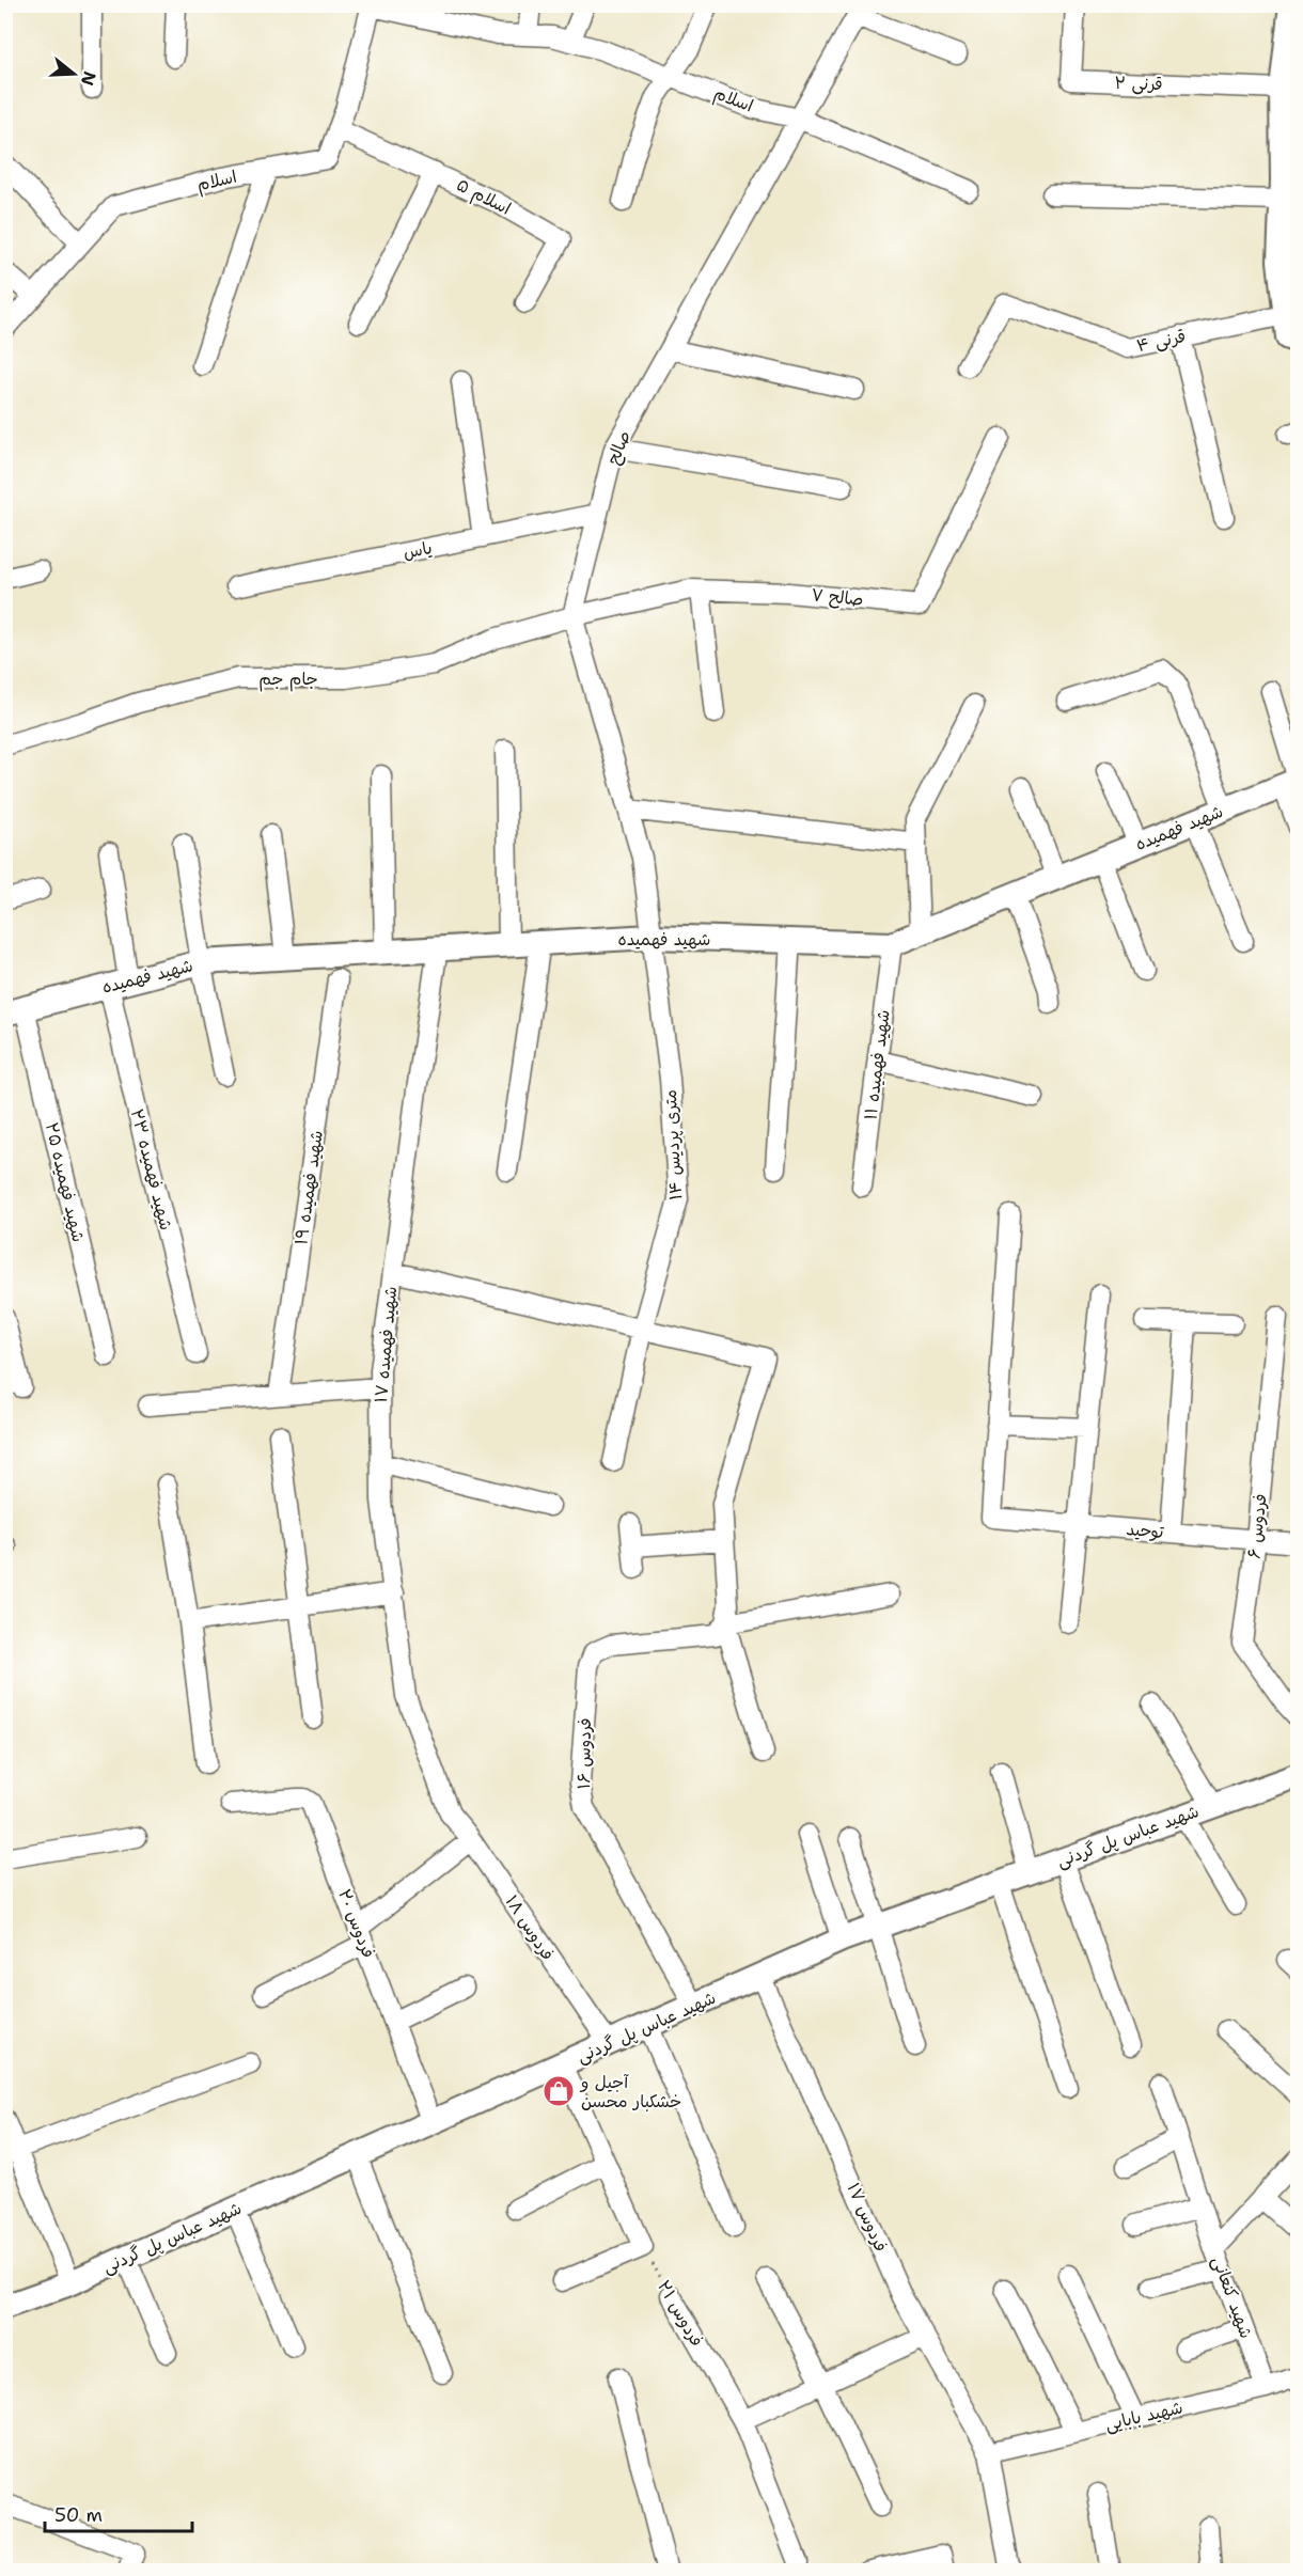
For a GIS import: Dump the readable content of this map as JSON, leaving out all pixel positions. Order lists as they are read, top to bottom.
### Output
{
  "streets": {
    "street": [
      "قرنی ۲",
      "اسلام",
      "اسلام ۵",
      "قرنی ۴",
      "صالح",
      "یاس",
      "صالح ۷",
      "جام جم",
      "شهید فهمیده",
      "شهید فهمیده ۱۱",
      "۱۴ متری پردیس",
      "شهید فهمیده ۲۳",
      "شهید فهمیده ۲۵",
      "شهید فهمیده ۱۹",
      "شهید فهمیده ۱۷",
      "فردوس ۶",
      "توحید",
      "فردوس ۱۶",
      "شهید عباس پل گردنی",
      "فردوس ۲۰",
      "فردوس ۱۸",
      "فردوس ۱۷",
      "شهید کنعانی",
      "فردوس ۲۱",
      "شهید بابایی"
    ]
  },
  "crossings": [
    ["اسلام", "اسلام ۵"],
    ["اسلام", "صالح"],
    ["صالح", "یاس"],
    ["صالح", "صالح ۷"],
    ["صالح", "جام جم"],
    ["صالح ۷", "جام جم"],
    ["شهید فهمیده", "شهید فهمیده ۱۱"],
    ["شهید فهمیده", "۱۴ متری پردیس"],
    ["شهید فهمیده", "شهید فهمیده ۲۳"],
    ["شهید فهمیده", "شهید فهمیده ۲۵"],
    ["شهید فهمیده", "شهید فهمیده ۱۷"],
    ["شهید فهمیده ۱۷", "فردوس ۱۸"],
    ["فردوس ۶", "توحید"],
    ["فردوس ۱۶", "شهید عباس پل گردنی"],
    ["شهید عباس پل گردنی", "فردوس ۲۰"],
    ["شهید عباس پل گردنی", "فردوس ۱۸"],
    ["شهید عباس پل گردنی", "فردوس ۱۷"],
    ["فردوس ۱۷", "شهید بابایی"],
    ["شهید کنعانی", "شهید بابایی"]
  ],
  "places": {
    "shop": ["آجیل و خشکبار محسن"]
  },
  "scale_bar": "50 m",
  "north": "right"
}
